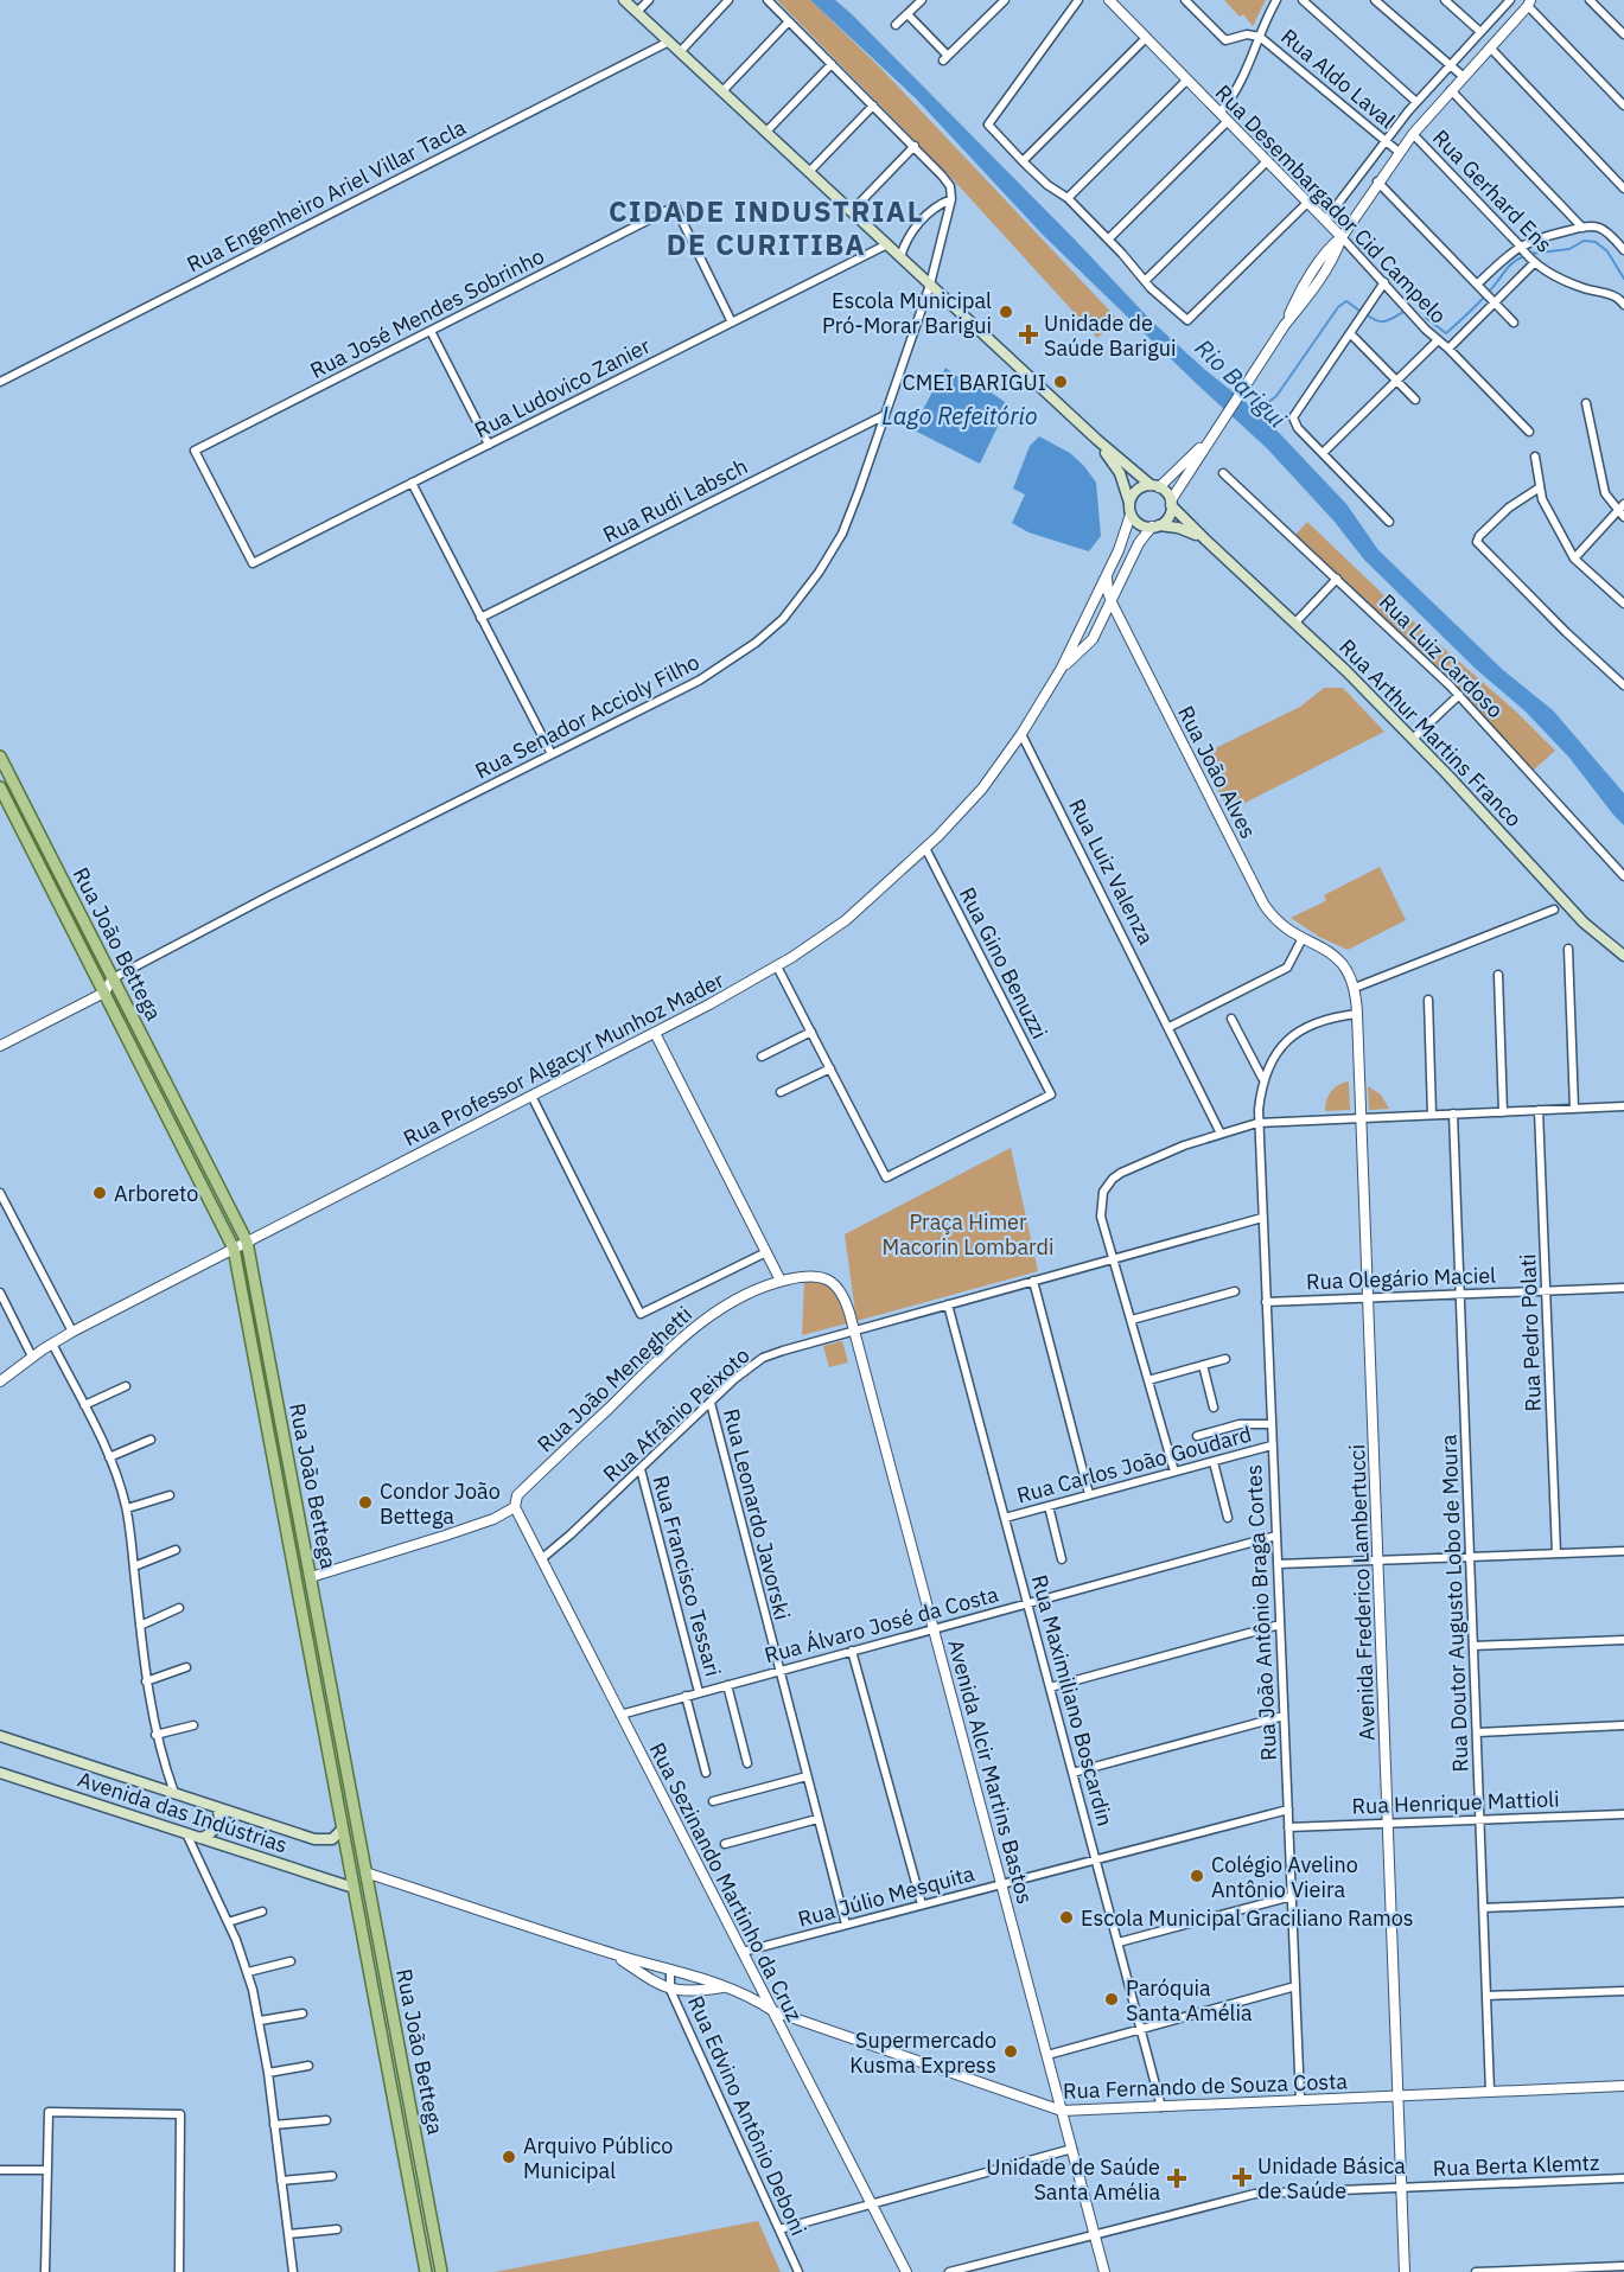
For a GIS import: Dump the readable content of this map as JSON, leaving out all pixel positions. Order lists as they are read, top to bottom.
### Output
{
  "streets": {
    "main road": ["Rua Arthur Martins Franco", "Rua João Bettega", "Avenida das Indústrias"],
    "street": [
      "Rua Aldo Laval",
      "Rua Gerhard Ens",
      "Rua Engenheiro Ariel Villar Tacla",
      "Rua Desembargador Cid Campelo",
      "Rua José Mendes Sobrinho",
      "Rua Ludovico Zanier",
      "Rua Rudi Labsch",
      "Rua Luiz Cardoso",
      "Rua Senador Accioly Filho",
      "Rua João Alves",
      "Rua Luiz Valenza",
      "Rua Gino Benuzzi",
      "Rua Professor Algacyr Munhoz Mader",
      "Rua Olegário Maciel",
      "Rua Pedro Polati",
      "Rua João Meneghetti",
      "Rua Afrânio Peixoto",
      "Rua Carlos João Goudard",
      "Rua Leonardo Javorski",
      "Rua Francisco Tessari",
      "Avenida Frederico Lambertucci",
      "Rua Doutor Augusto Lobo de Moura",
      "Rua João Antônio Braga Cortes",
      "Rua Álvaro José da Costa",
      "Rua Maximiliano Boscardin",
      "Avenida Alcir Martins Bastos",
      "Rua Henrique Mattioli",
      "Rua Sezinando Martinho da Cruz",
      "Rua Júlio Mesquita",
      "Rua Fernando de Souza Costa",
      "Rua Edvino Antônio Deboni",
      "Rua Berta Klemtz"
    ]
  },
  "crossings": [
    ["Rua José Mendes Sobrinho", "Rua Ludovico Zanier"],
    ["Rua Rudi Labsch", "Rua Senador Accioly Filho"],
    ["Rua Senador Accioly Filho", "Rua João Bettega"],
    ["Rua Arthur Martins Franco", "Rua Professor Algacyr Munhoz Mader"],
    ["Rua João Alves", "Rua Professor Algacyr Munhoz Mader"],
    ["Rua João Alves", "Avenida Frederico Lambertucci"],
    ["Rua Luiz Valenza", "Rua Professor Algacyr Munhoz Mader"],
    ["Rua João Bettega", "Rua Professor Algacyr Munhoz Mader"],
    ["Rua João Bettega", "Avenida das Indústrias"],
    ["Rua João Bettega", "Rua Fernando de Souza Costa"],
    ["Rua Gino Benuzzi", "Rua Professor Algacyr Munhoz Mader"],
    ["Rua Olegário Maciel", "Rua Pedro Polati"],
    ["Rua Olegário Maciel", "Avenida Frederico Lambertucci"],
    ["Rua Olegário Maciel", "Rua Doutor Augusto Lobo de Moura"],
    ["Rua Olegário Maciel", "Rua João Antônio Braga Cortes"],
    ["Rua João Meneghetti", "Avenida Alcir Martins Bastos"],
    ["Rua João Meneghetti", "Rua Sezinando Martinho da Cruz"],
    ["Rua Afrânio Peixoto", "Rua Leonardo Javorski"],
    ["Rua Afrânio Peixoto", "Rua Francisco Tessari"],
    ["Rua Afrânio Peixoto", "Rua João Antônio Braga Cortes"],
    ["Rua Afrânio Peixoto", "Rua Maximiliano Boscardin"],
    ["Rua Afrânio Peixoto", "Avenida Alcir Martins Bastos"],
    ["Rua Afrânio Peixoto", "Rua Sezinando Martinho da Cruz"],
    ["Rua Carlos João Goudard", "Rua João Antônio Braga Cortes"],
    ["Rua Carlos João Goudard", "Rua Maximiliano Boscardin"],
    ["Rua Leonardo Javorski", "Rua Álvaro José da Costa"],
    ["Rua Leonardo Javorski", "Rua Júlio Mesquita"],
    ["Rua Francisco Tessari", "Rua Álvaro José da Costa"],
    ["Avenida Frederico Lambertucci", "Rua Henrique Mattioli"],
    ["Avenida Frederico Lambertucci", "Rua Fernando de Souza Costa"],
    ["Avenida Frederico Lambertucci", "Rua Berta Klemtz"],
    ["Rua Doutor Augusto Lobo de Moura", "Rua Henrique Mattioli"],
    ["Rua Doutor Augusto Lobo de Moura", "Rua Fernando de Souza Costa"],
    ["Rua João Antônio Braga Cortes", "Rua Álvaro José da Costa"],
    ["Rua João Antônio Braga Cortes", "Rua Henrique Mattioli"],
    ["Rua João Antônio Braga Cortes", "Rua Júlio Mesquita"],
    ["Rua João Antônio Braga Cortes", "Rua Fernando de Souza Costa"],
    ["Rua Álvaro José da Costa", "Rua Maximiliano Boscardin"],
    ["Rua Álvaro José da Costa", "Avenida Alcir Martins Bastos"],
    ["Rua Álvaro José da Costa", "Rua Sezinando Martinho da Cruz"],
    ["Rua Maximiliano Boscardin", "Rua Júlio Mesquita"],
    ["Rua Maximiliano Boscardin", "Rua Fernando de Souza Costa"],
    ["Avenida Alcir Martins Bastos", "Rua Júlio Mesquita"],
    ["Avenida Alcir Martins Bastos", "Rua Fernando de Souza Costa"],
    ["Avenida Alcir Martins Bastos", "Rua Berta Klemtz"],
    ["Rua Sezinando Martinho da Cruz", "Rua Júlio Mesquita"],
    ["Rua Sezinando Martinho da Cruz", "Rua Fernando de Souza Costa"],
    ["Rua Fernando de Souza Costa", "Rua Edvino Antônio Deboni"]
  ],
  "districts": ["CIDADE INDUSTRIAL DE CURITIBA"],
  "water": ["Rio Barigui", "Lago Refeitório"],
  "parks": ["Praça Himer Macorin Lombardi"],
  "places": {
    "other": [
      "Escola Municipal Pró-Morar Barigui",
      "CMEI BARIGUI",
      "Arboreto",
      "Condor João Bettega",
      "Colégio Avelino Antônio Vieira",
      "Escola Municipal Graciliano Ramos",
      "Paróquia Santa Amélia",
      "Supermercado Kusma Express",
      "Arquivo Público Municipal"
    ],
    "health": ["Unidade de Saúde Barigui", "Unidade Básica de Saúde", "Unidade de Saúde Santa Amélia"]
  }
}
